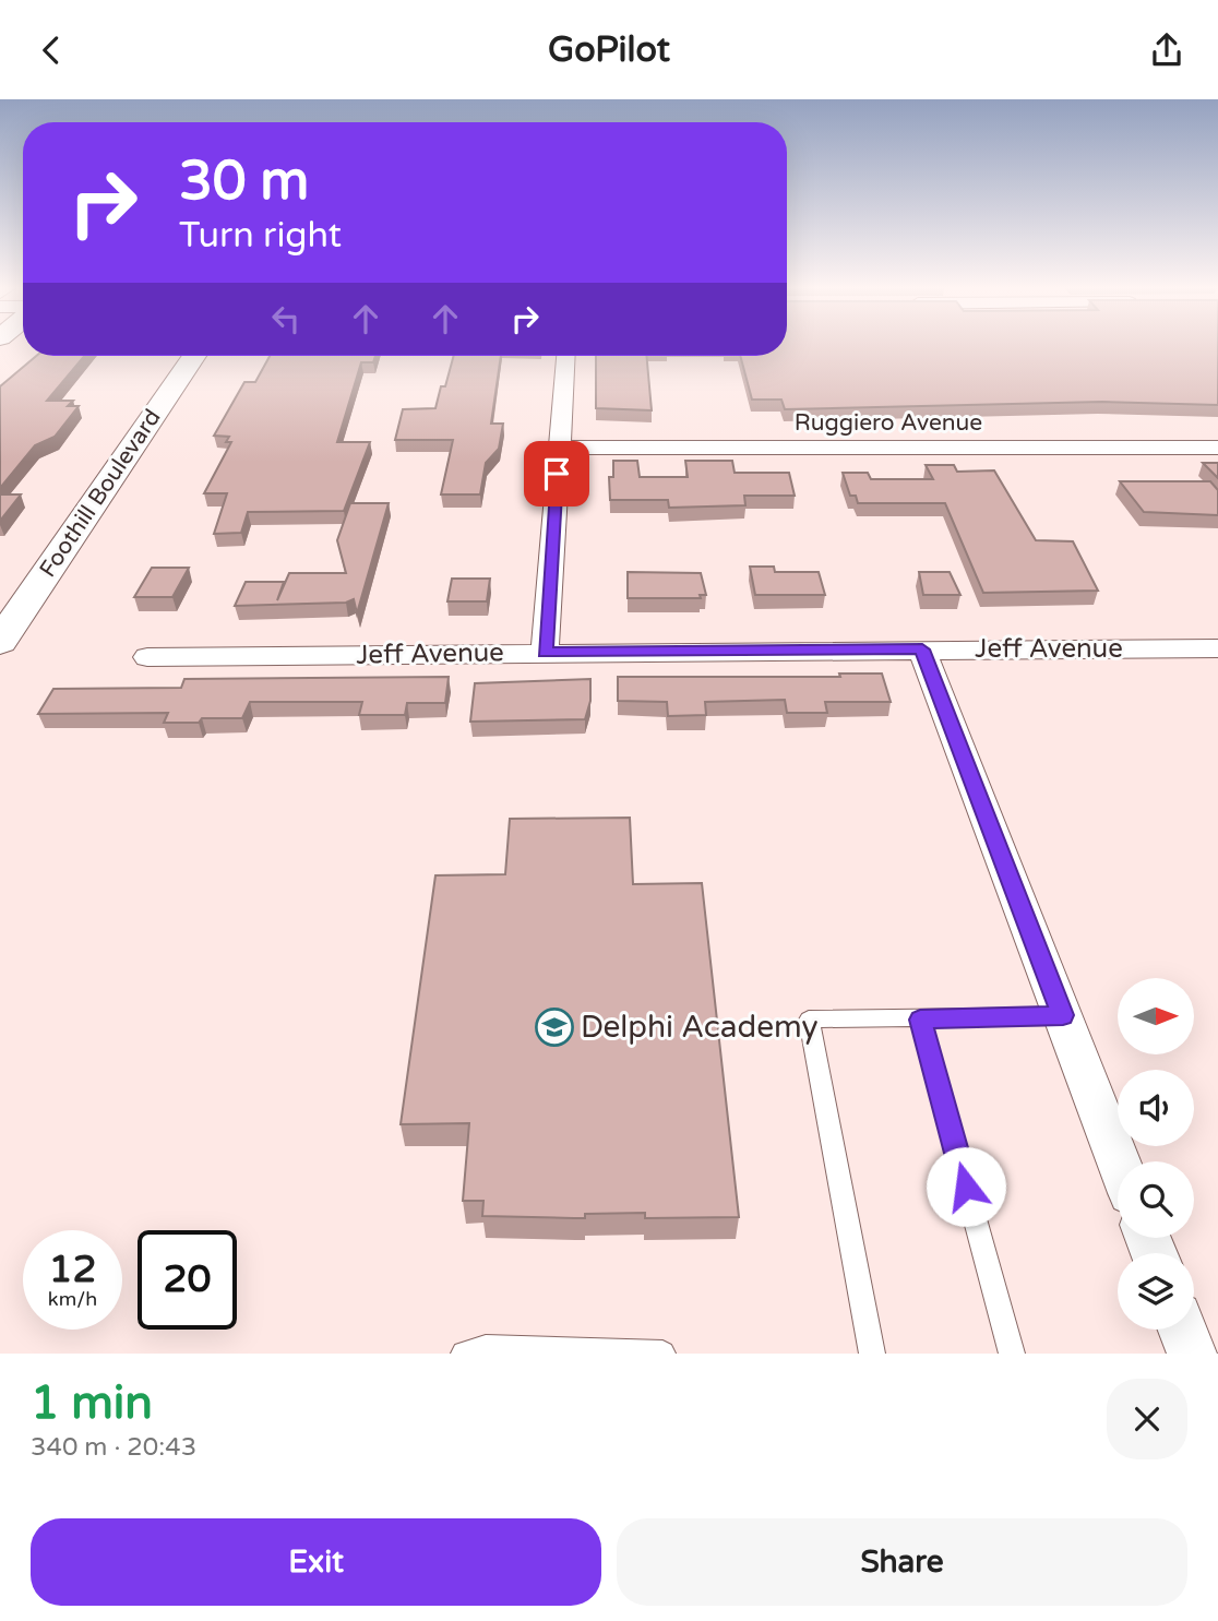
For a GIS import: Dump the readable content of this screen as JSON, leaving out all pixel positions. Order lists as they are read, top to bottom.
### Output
{
  "streets": {
    "main road": ["Foothill Boulevard"],
    "street": ["Ruggiero Avenue", "Jeff Avenue"]
  },
  "places": {
    "school or university": ["Delphi Academy"]
  },
  "north": "right",
  "page": {
    "header": "GoPilot",
    "turn": ["30 m", "Turn right"],
    "speed": "12 km/h",
    "limit": "20",
    "heading": ["1 min", "340 m · 20:43"],
    "buttons": ["Exit", "Share"]
  }
}
